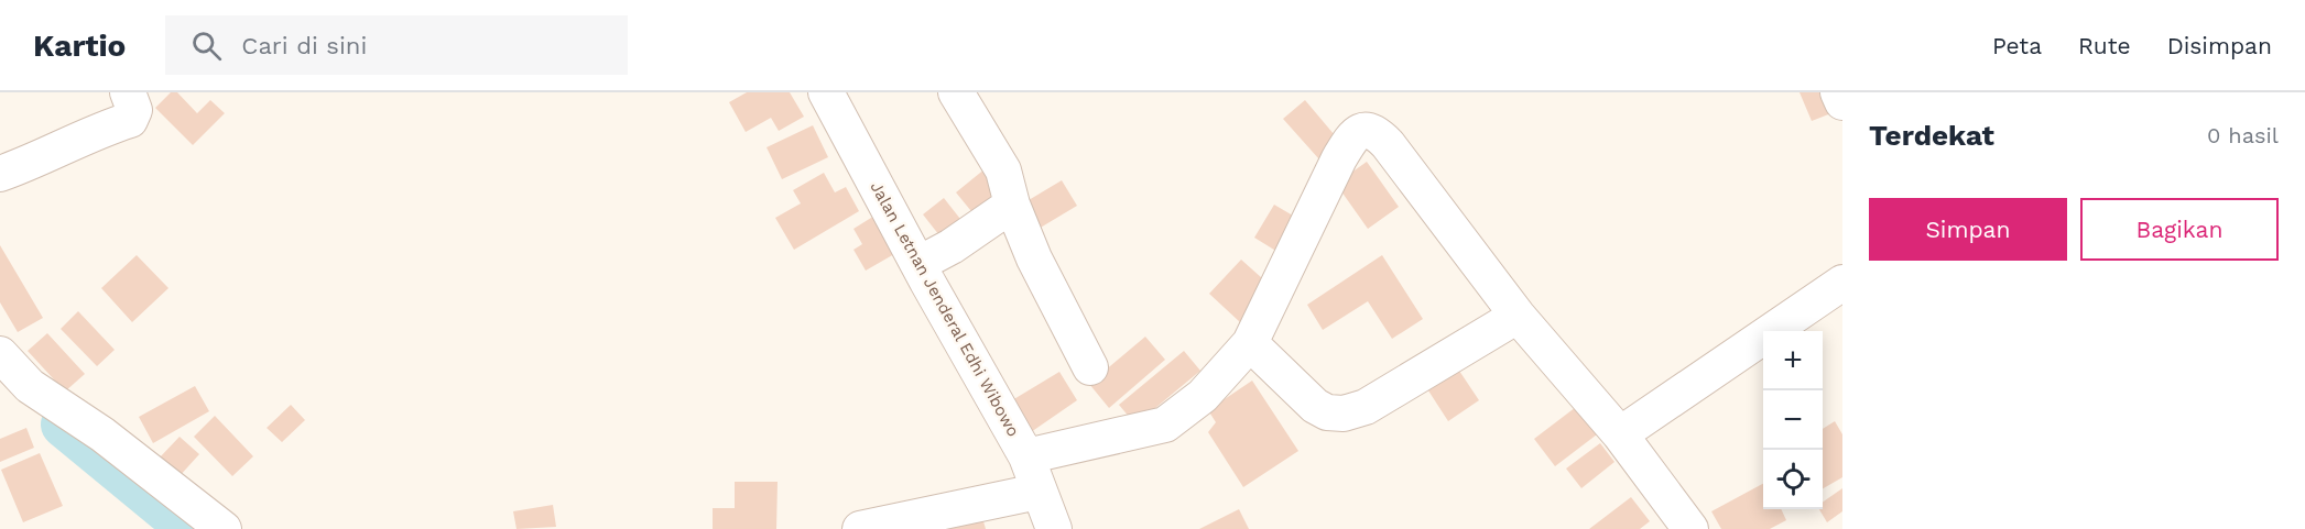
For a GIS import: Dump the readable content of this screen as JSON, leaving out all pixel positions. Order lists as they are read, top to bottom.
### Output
{
  "streets": {
    "street": ["Jalan Letnan Jenderal Edhi Wibowo"]
  },
  "page": {
    "header": "Kartio",
    "search": "Cari di sini",
    "nav": ["Peta", "Rute", "Disimpan"],
    "heading": ["Terdekat", "0 hasil"],
    "buttons": ["Simpan", "Bagikan"],
    "map_buttons": ["+", "−"]
  }
}
